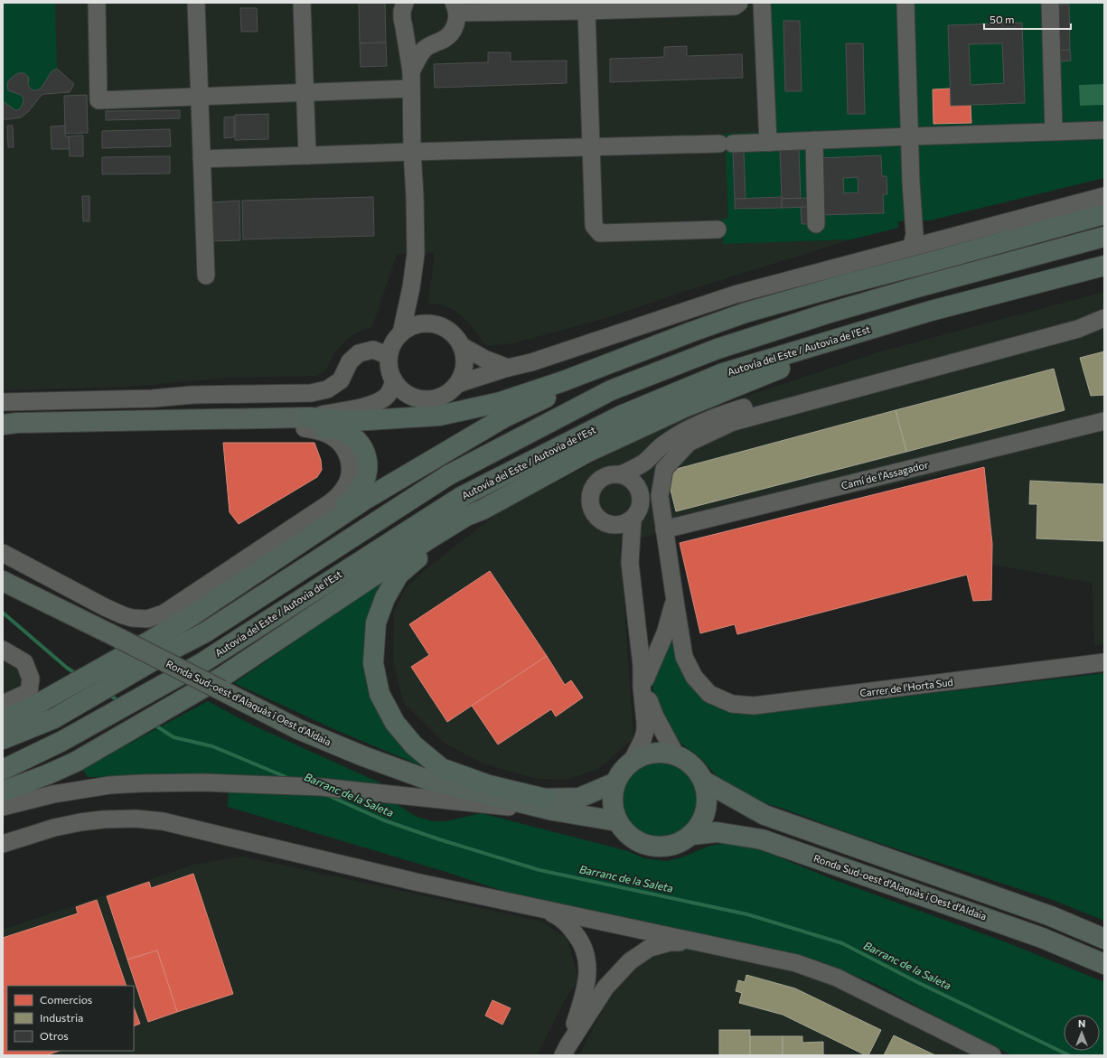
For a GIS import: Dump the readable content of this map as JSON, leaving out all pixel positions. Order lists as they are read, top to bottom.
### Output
{
  "streets": {
    "highway": ["Autovía del Este / Autovia de l'Est"],
    "main road": ["Ronda Sud-oest d'Alaquàs i Oest d'Aldaia"],
    "street": ["Camí de l'Assagador", "Carrer de l'Horta Sud"]
  },
  "water": ["Barranc de la Saleta"],
  "legend": ["Comercios", "Industria", "Otros"],
  "scale_bar": "50 m",
  "north": "top"
}
